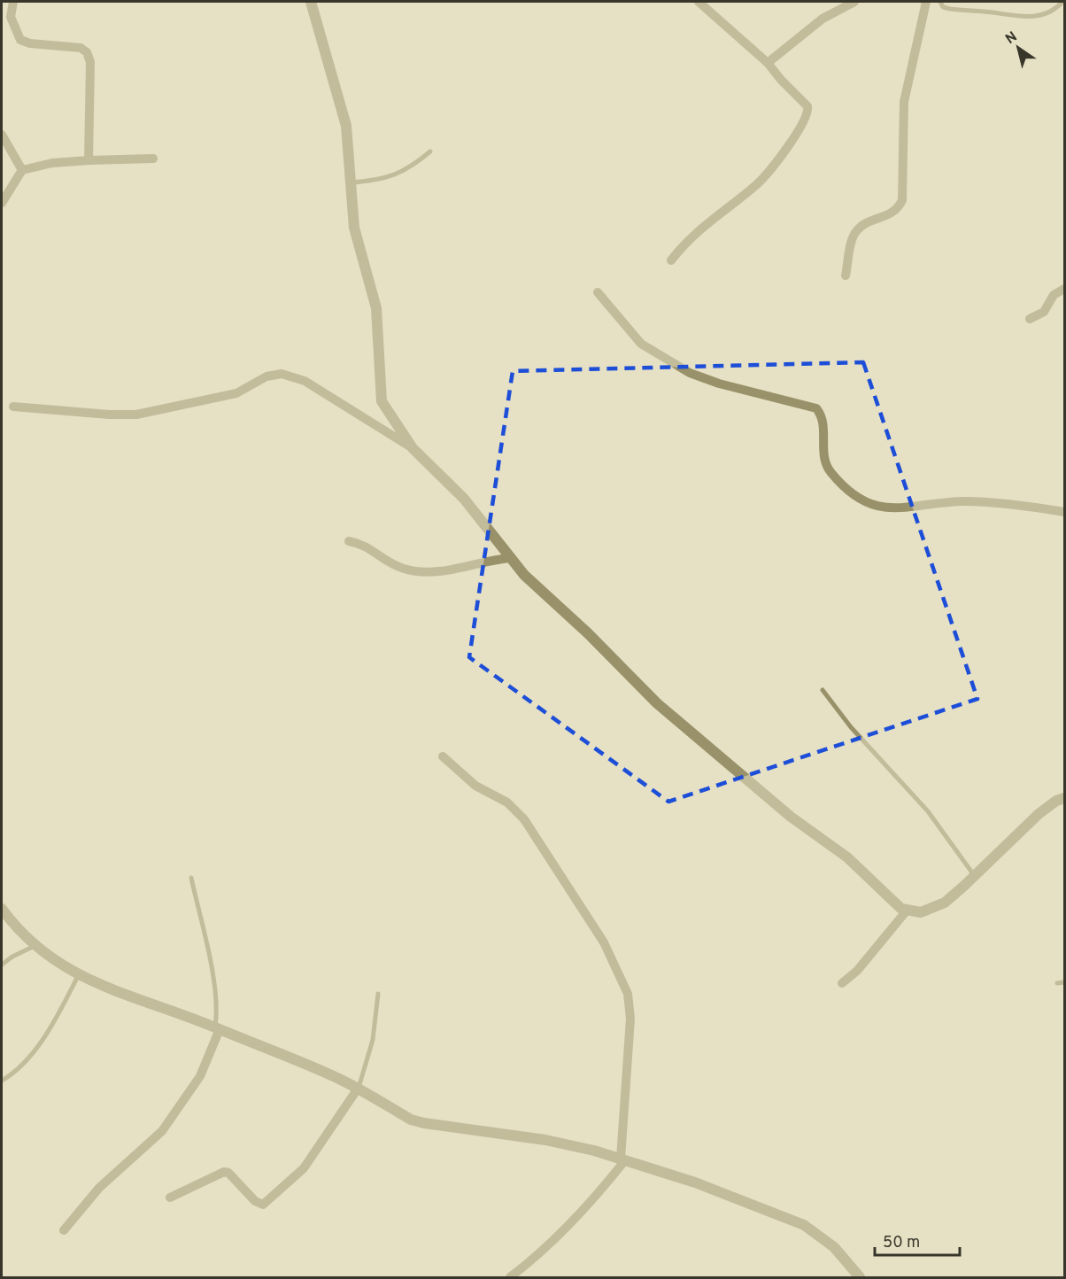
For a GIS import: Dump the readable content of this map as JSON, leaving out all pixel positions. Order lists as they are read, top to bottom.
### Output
{
  "scale_bar": "50 m",
  "north": "top left"
}
